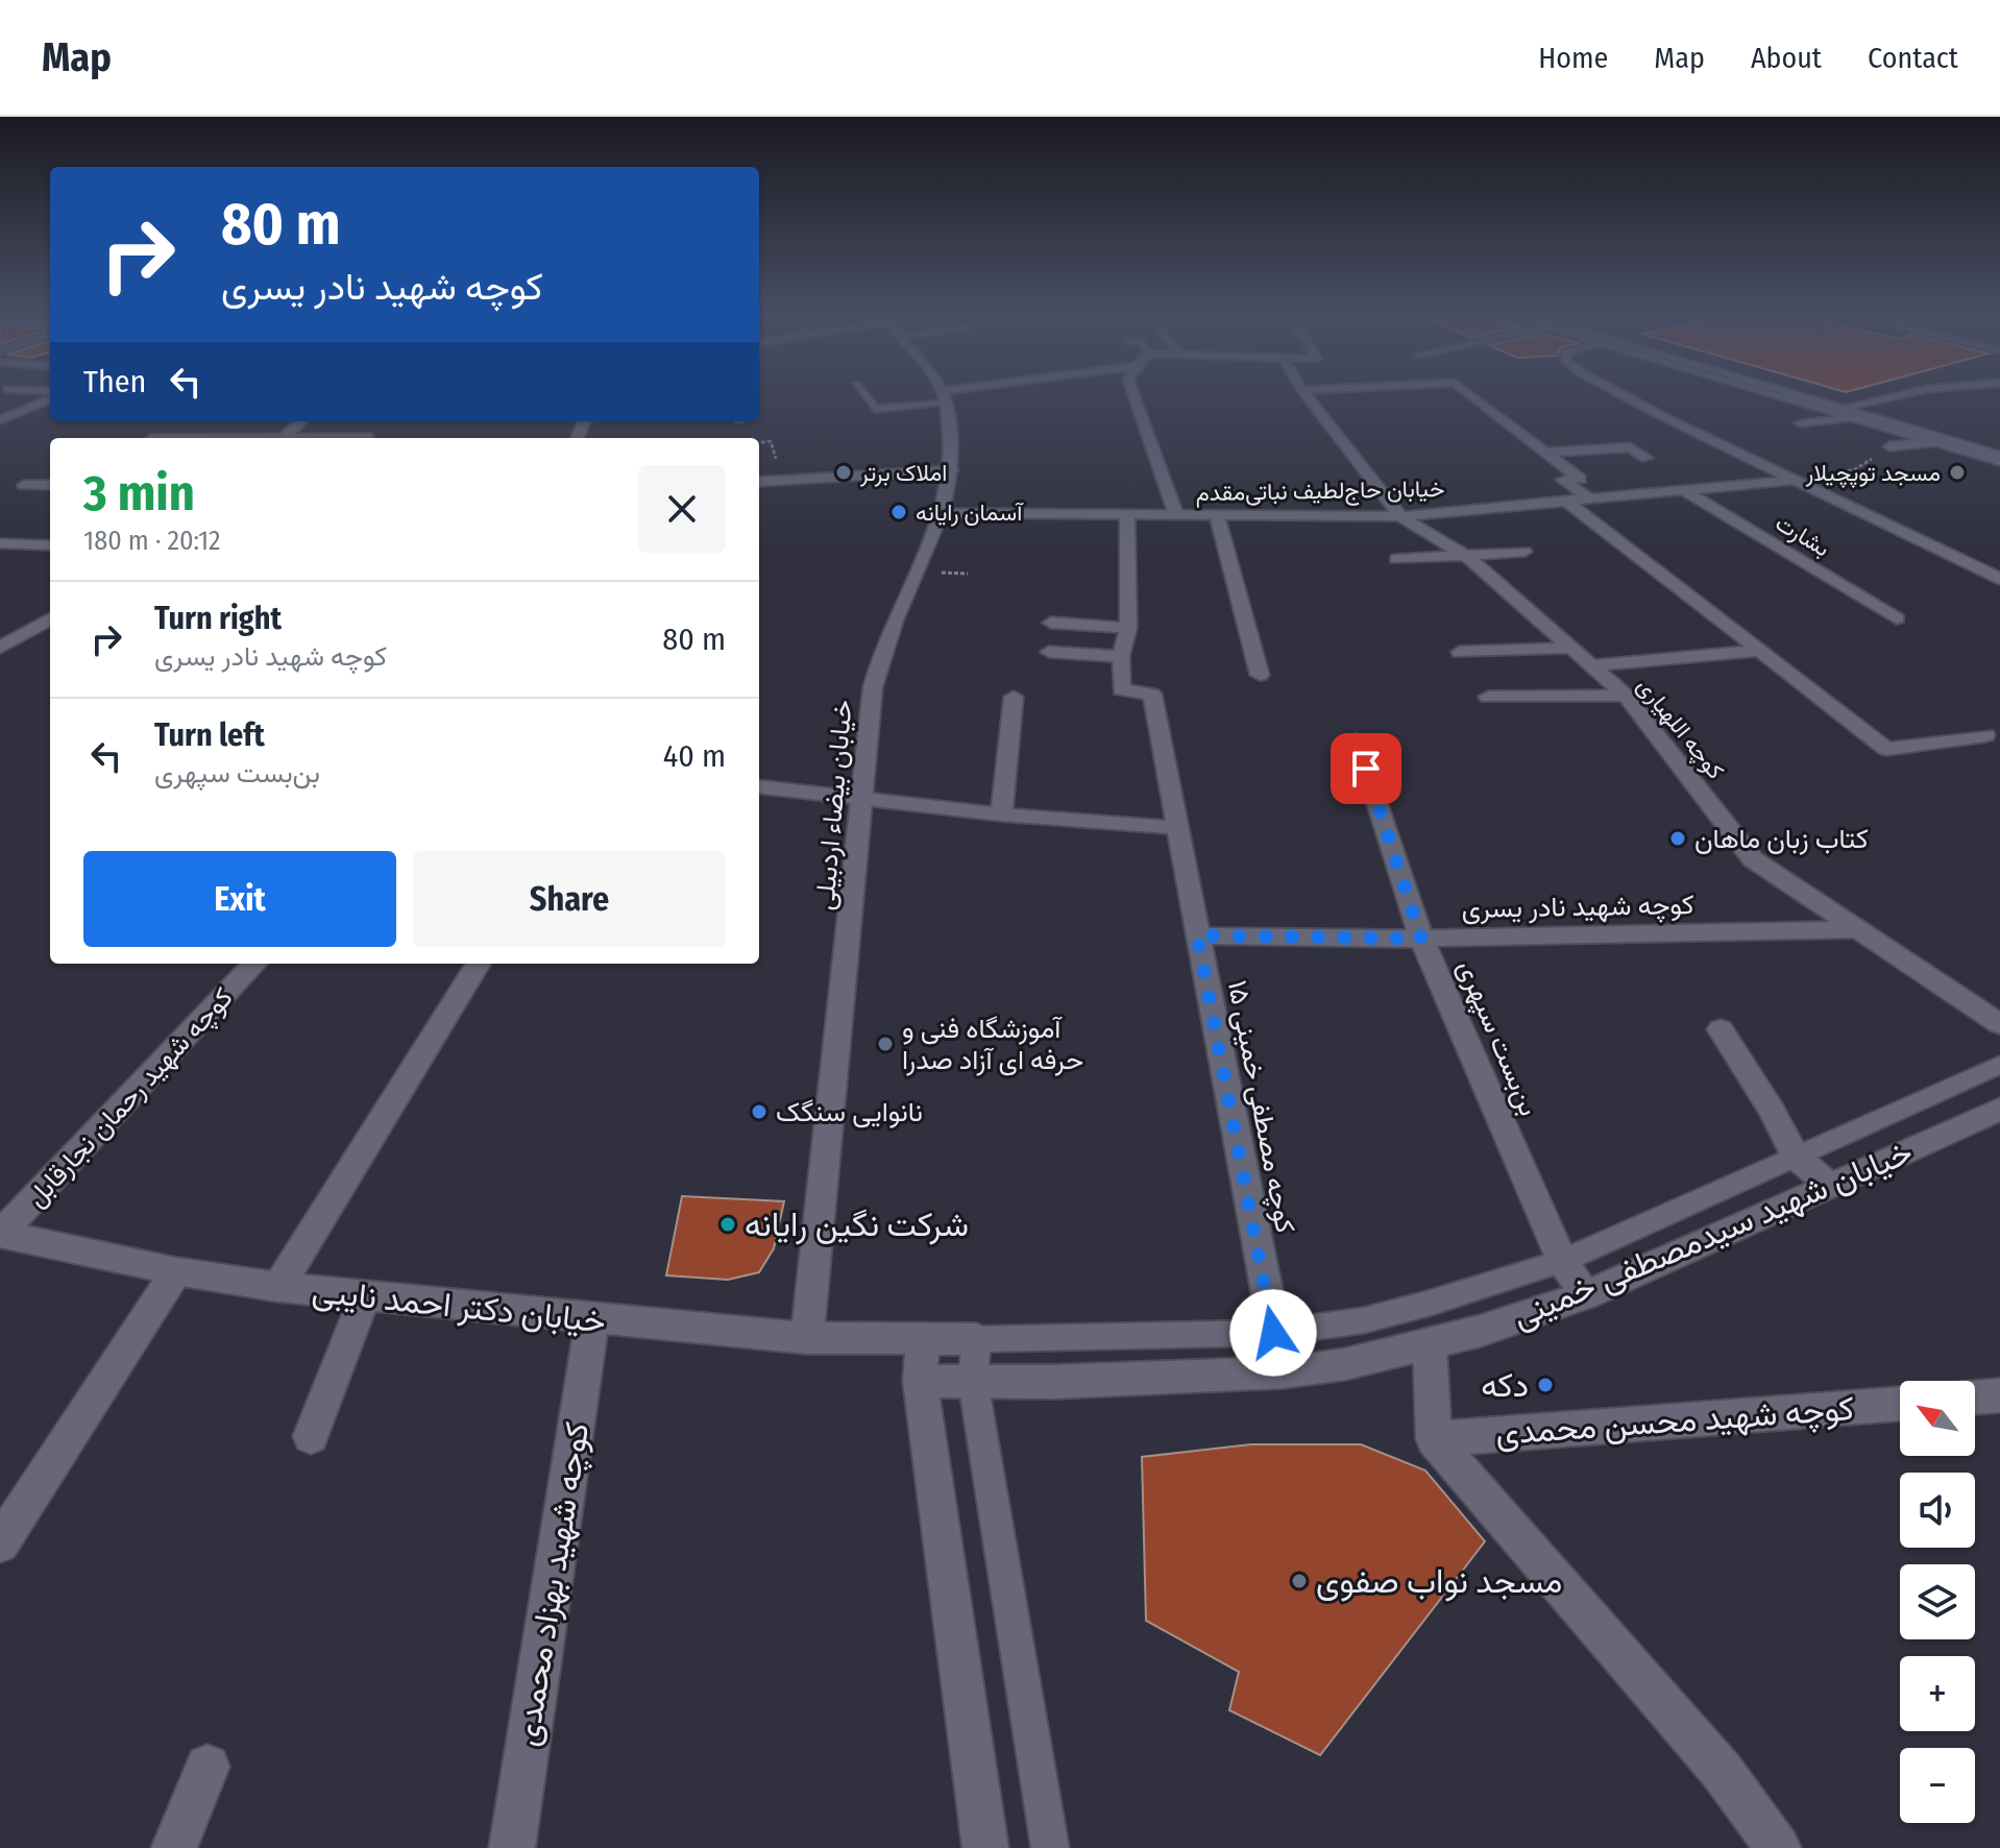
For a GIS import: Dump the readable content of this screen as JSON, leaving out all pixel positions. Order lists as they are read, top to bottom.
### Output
{
  "streets": {
    "street": [
      "خیابان حاج‌لطیف نباتی‌مقدم",
      "بشارت",
      "کوچه اللهیاری",
      "خیابان بیضاء اردبیلی",
      "کوچه شهید نادر یسری",
      "بن‌بست سپهری",
      "کوچه شهید رحمان نجارقابل",
      "کوچه مصطفی خمینی ۱۵",
      "خیابان شهید سیدمصطفی خمینی",
      "خیابان دکتر احمد نایبی",
      "کوچه شهید محسن محمدی",
      "کوچه شهید بهزاد محمدی"
    ]
  },
  "crossings": [
    ["خیابان حاج‌لطیف نباتی‌مقدم", "بشارت"],
    ["خیابان حاج‌لطیف نباتی‌مقدم", "کوچه اللهیاری"],
    ["خیابان حاج‌لطیف نباتی‌مقدم", "خیابان بیضاء اردبیلی"],
    ["کوچه اللهیاری", "کوچه شهید نادر یسری"],
    ["خیابان بیضاء اردبیلی", "خیابان دکتر احمد نایبی"],
    ["کوچه شهید نادر یسری", "بن‌بست سپهری"],
    ["کوچه شهید نادر یسری", "کوچه مصطفی خمینی ۱۵"],
    ["بن‌بست سپهری", "خیابان شهید سیدمصطفی خمینی"],
    ["کوچه شهید رحمان نجارقابل", "خیابان دکتر احمد نایبی"],
    ["کوچه مصطفی خمینی ۱۵", "خیابان شهید سیدمصطفی خمینی"],
    ["خیابان دکتر احمد نایبی", "کوچه شهید بهزاد محمدی"]
  ],
  "places": [
    "املاک برتر",
    "مسجد توپچیلار",
    "آسمان رایانه",
    "کتاب زبان ماهان",
    "آموزشگاه فنی و حرفه ای آزاد صدرا",
    "نانوایی سنگک",
    "شرکت نگین رایانه",
    "دکه",
    "مسجد نواب صفوی"
  ],
  "north": "top left",
  "page": {
    "header": "Map",
    "nav": [
      "Home",
      "Map",
      "About",
      "Contact"
    ],
    "turn": ["80 m", "کوچه شهید نادر یسری"],
    "then": "Then",
    "heading": ["3 min", "180 m · 20:12"],
    "list": [
      {
        "name": "Turn right",
        "note": "کوچه شهید نادر یسری",
        "value": "80 m"
      },
      {
        "name": "Turn left",
        "note": "بن‌بست سپهری",
        "value": "40 m"
      }
    ],
    "buttons": ["Exit", "Share"],
    "map_buttons": ["+", "−"]
  }
}
